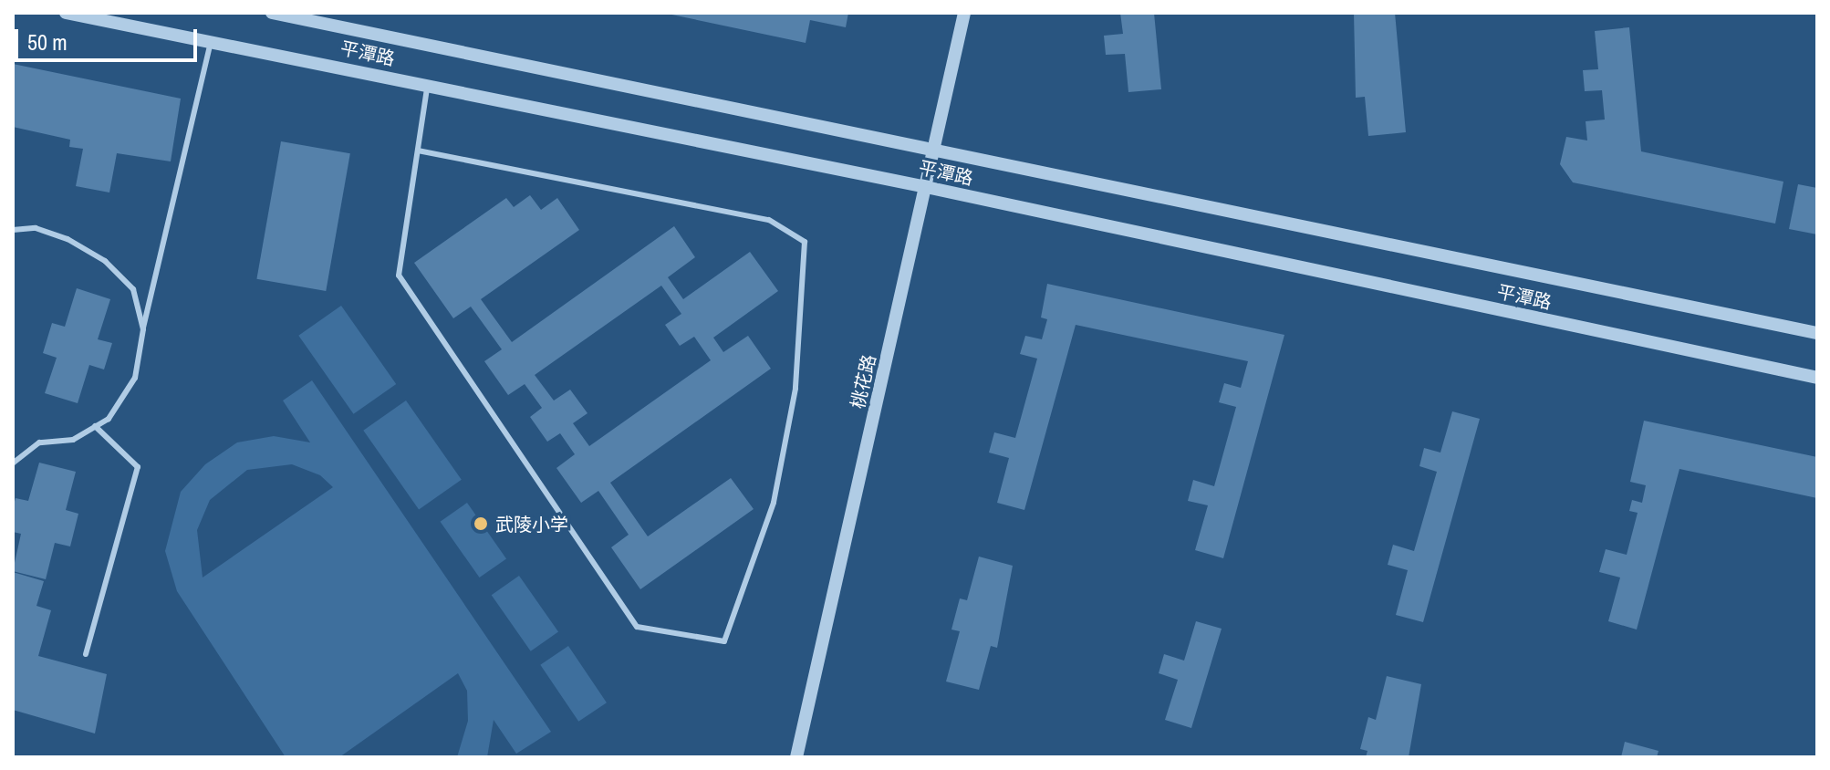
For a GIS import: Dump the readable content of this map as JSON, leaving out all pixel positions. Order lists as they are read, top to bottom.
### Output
{
  "streets": {
    "street": ["平潭路", "桃花路"]
  },
  "crossings": [
    ["平潭路", "桃花路"]
  ],
  "places": ["武陵小学"],
  "scale_bar": "50 m"
}
